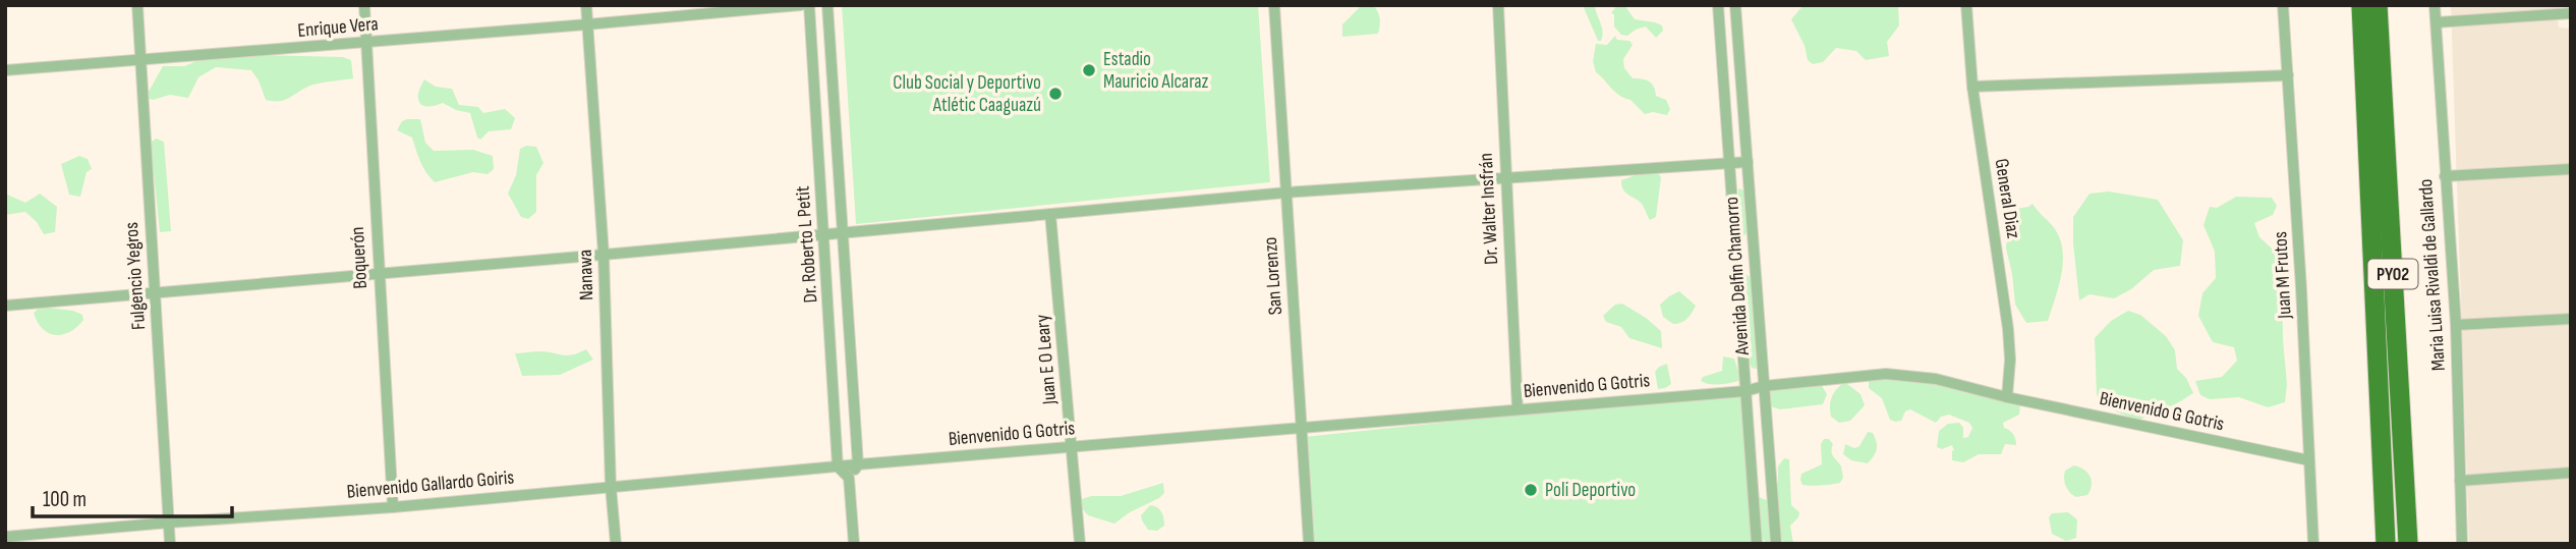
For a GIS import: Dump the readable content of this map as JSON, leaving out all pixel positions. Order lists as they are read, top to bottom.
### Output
{
  "streets": {
    "highway": ["PY02"],
    "street": [
      "Enrique Vera",
      "General Diaz",
      "Dr. Walter Insfrán",
      "Dr. Roberto L Petit",
      "Boquerón",
      "Nanawa",
      "Juan M Frutos",
      "Maria Luisa Rivaldi de Gallardo",
      "Fulgencio Yegros",
      "San Lorenzo",
      "Avenida Delfin Chamorro",
      "Juan E O Leary",
      "Bienvenido G Gotris",
      "Bienvenido Gallardo Goiris"
    ]
  },
  "crossings": [
    ["Enrique Vera", "Boquerón"],
    ["Enrique Vera", "Nanawa"],
    ["Enrique Vera", "Fulgencio Yegros"],
    ["General Diaz", "Bienvenido G Gotris"],
    ["Dr. Walter Insfrán", "Bienvenido G Gotris"],
    ["Dr. Roberto L Petit", "Bienvenido G Gotris"],
    ["Dr. Roberto L Petit", "Bienvenido Gallardo Goiris"],
    ["Boquerón", "Bienvenido Gallardo Goiris"],
    ["Nanawa", "Bienvenido Gallardo Goiris"],
    ["Juan M Frutos", "Bienvenido G Gotris"],
    ["Fulgencio Yegros", "Bienvenido Gallardo Goiris"],
    ["San Lorenzo", "Bienvenido G Gotris"],
    ["Avenida Delfin Chamorro", "Bienvenido G Gotris"],
    ["Juan E O Leary", "Bienvenido G Gotris"],
    ["Bienvenido G Gotris", "Bienvenido Gallardo Goiris"]
  ],
  "places": ["Estadio Mauricio Alcaraz", "Club Social y Deportivo Atlétic Caaguazú", "Poli Deportivo"],
  "scale_bar": "100 m"
}
